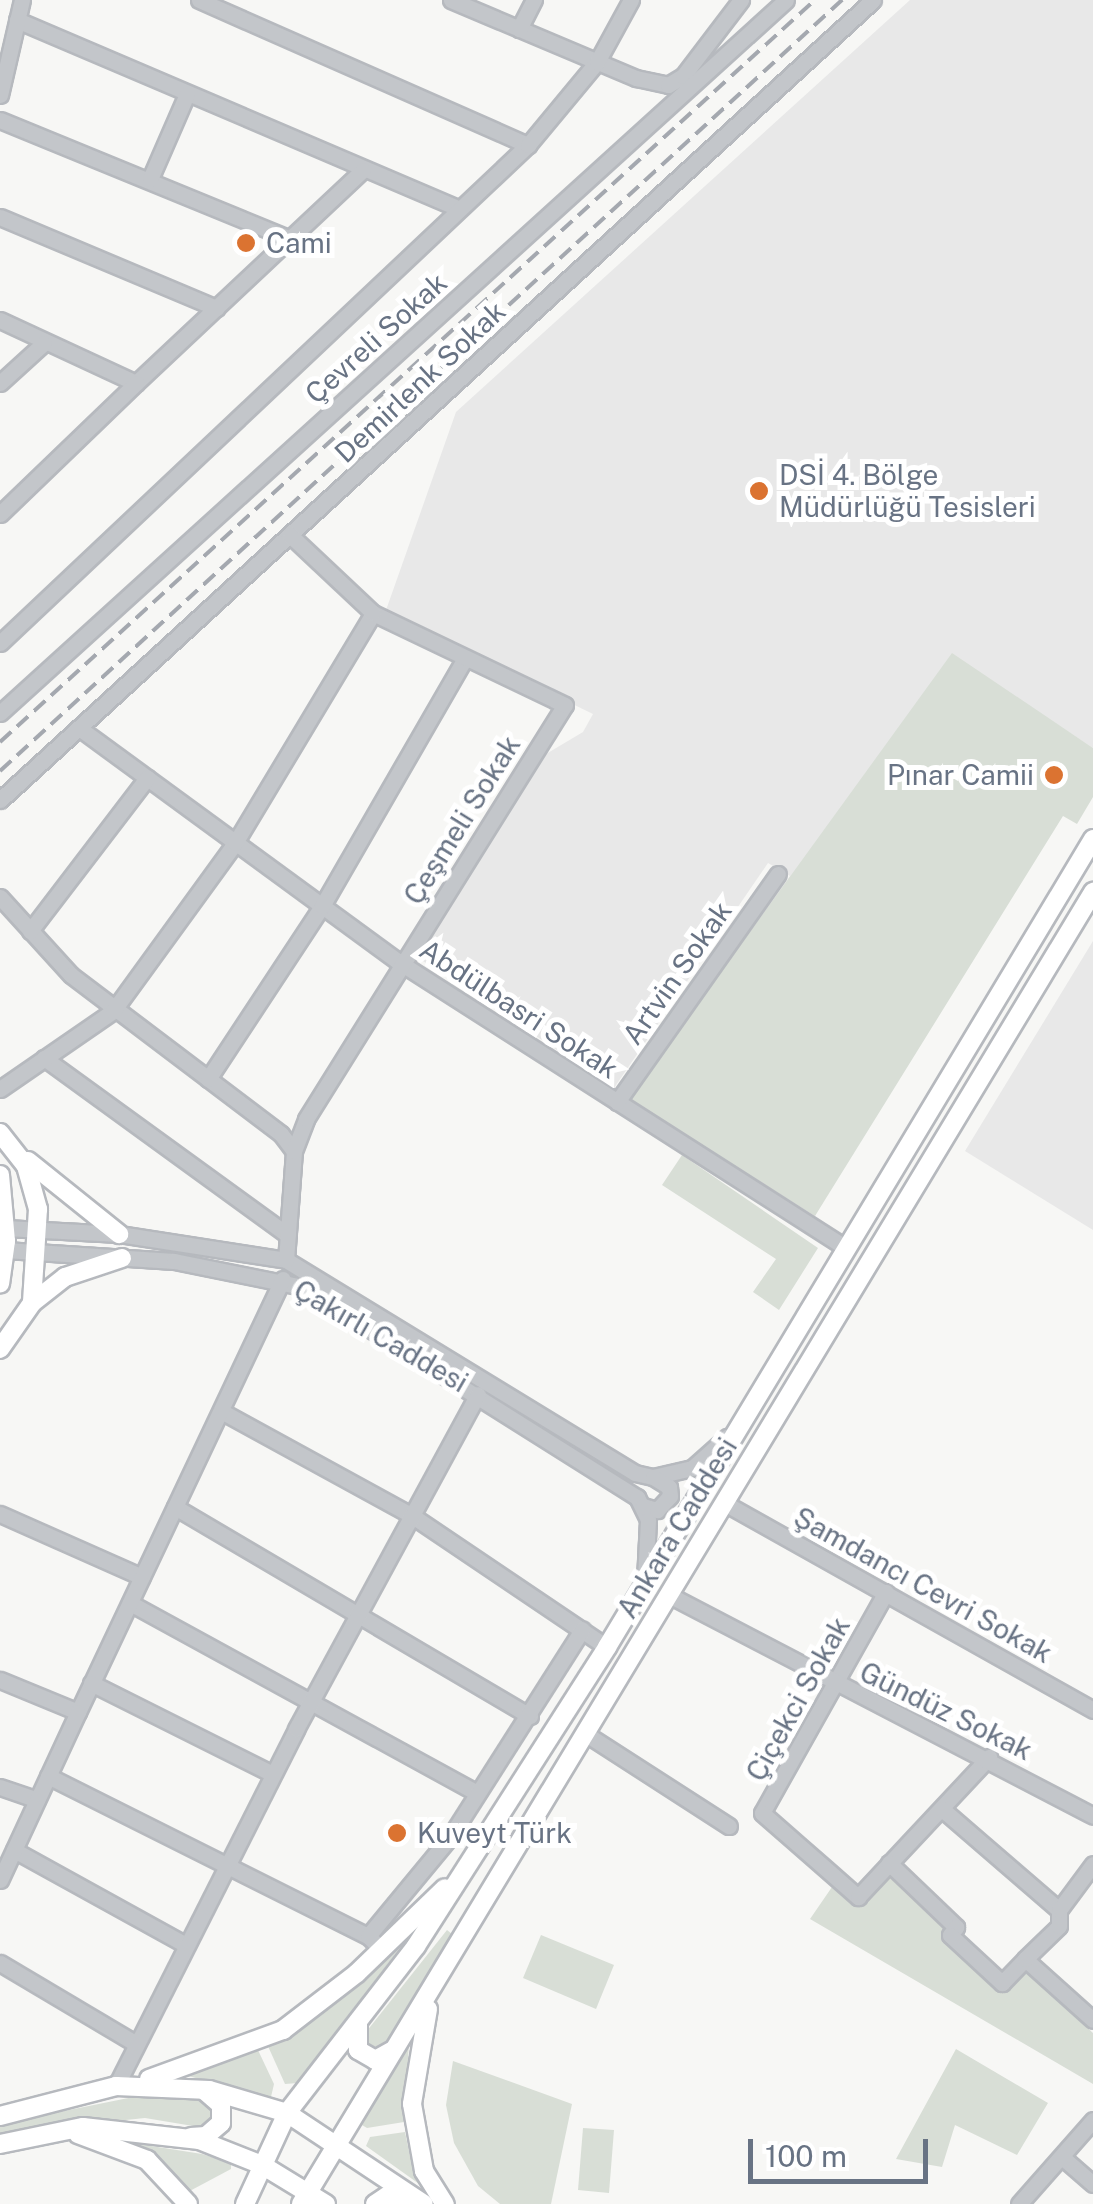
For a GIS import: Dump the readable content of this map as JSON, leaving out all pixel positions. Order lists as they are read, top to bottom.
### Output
{
  "streets": {
    "main road": ["Ankara Caddesi"],
    "street": [
      "Çevreli Sokak",
      "Demirlenk Sokak",
      "Çeşmeli Sokak",
      "Artvin Sokak",
      "Abdülbasri Sokak",
      "Çakırlı Caddesi",
      "Şamdancı Cevri Sokak",
      "Çiçekci Sokak",
      "Gündüz Sokak"
    ]
  },
  "crossings": [
    ["Demirlenk Sokak", "Çeşmeli Sokak"],
    ["Demirlenk Sokak", "Abdülbasri Sokak"],
    ["Çeşmeli Sokak", "Abdülbasri Sokak"],
    ["Çeşmeli Sokak", "Çakırlı Caddesi"],
    ["Artvin Sokak", "Abdülbasri Sokak"],
    ["Abdülbasri Sokak", "Ankara Caddesi"],
    ["Ankara Caddesi", "Şamdancı Cevri Sokak"],
    ["Ankara Caddesi", "Gündüz Sokak"],
    ["Şamdancı Cevri Sokak", "Çiçekci Sokak"],
    ["Çiçekci Sokak", "Gündüz Sokak"]
  ],
  "places": [
    "Cami",
    "DSİ 4. Bölge Müdürlüğü Tesisleri",
    "Pınar Camii",
    "Kuveyt Türk"
  ],
  "scale_bar": "100 m"
}
